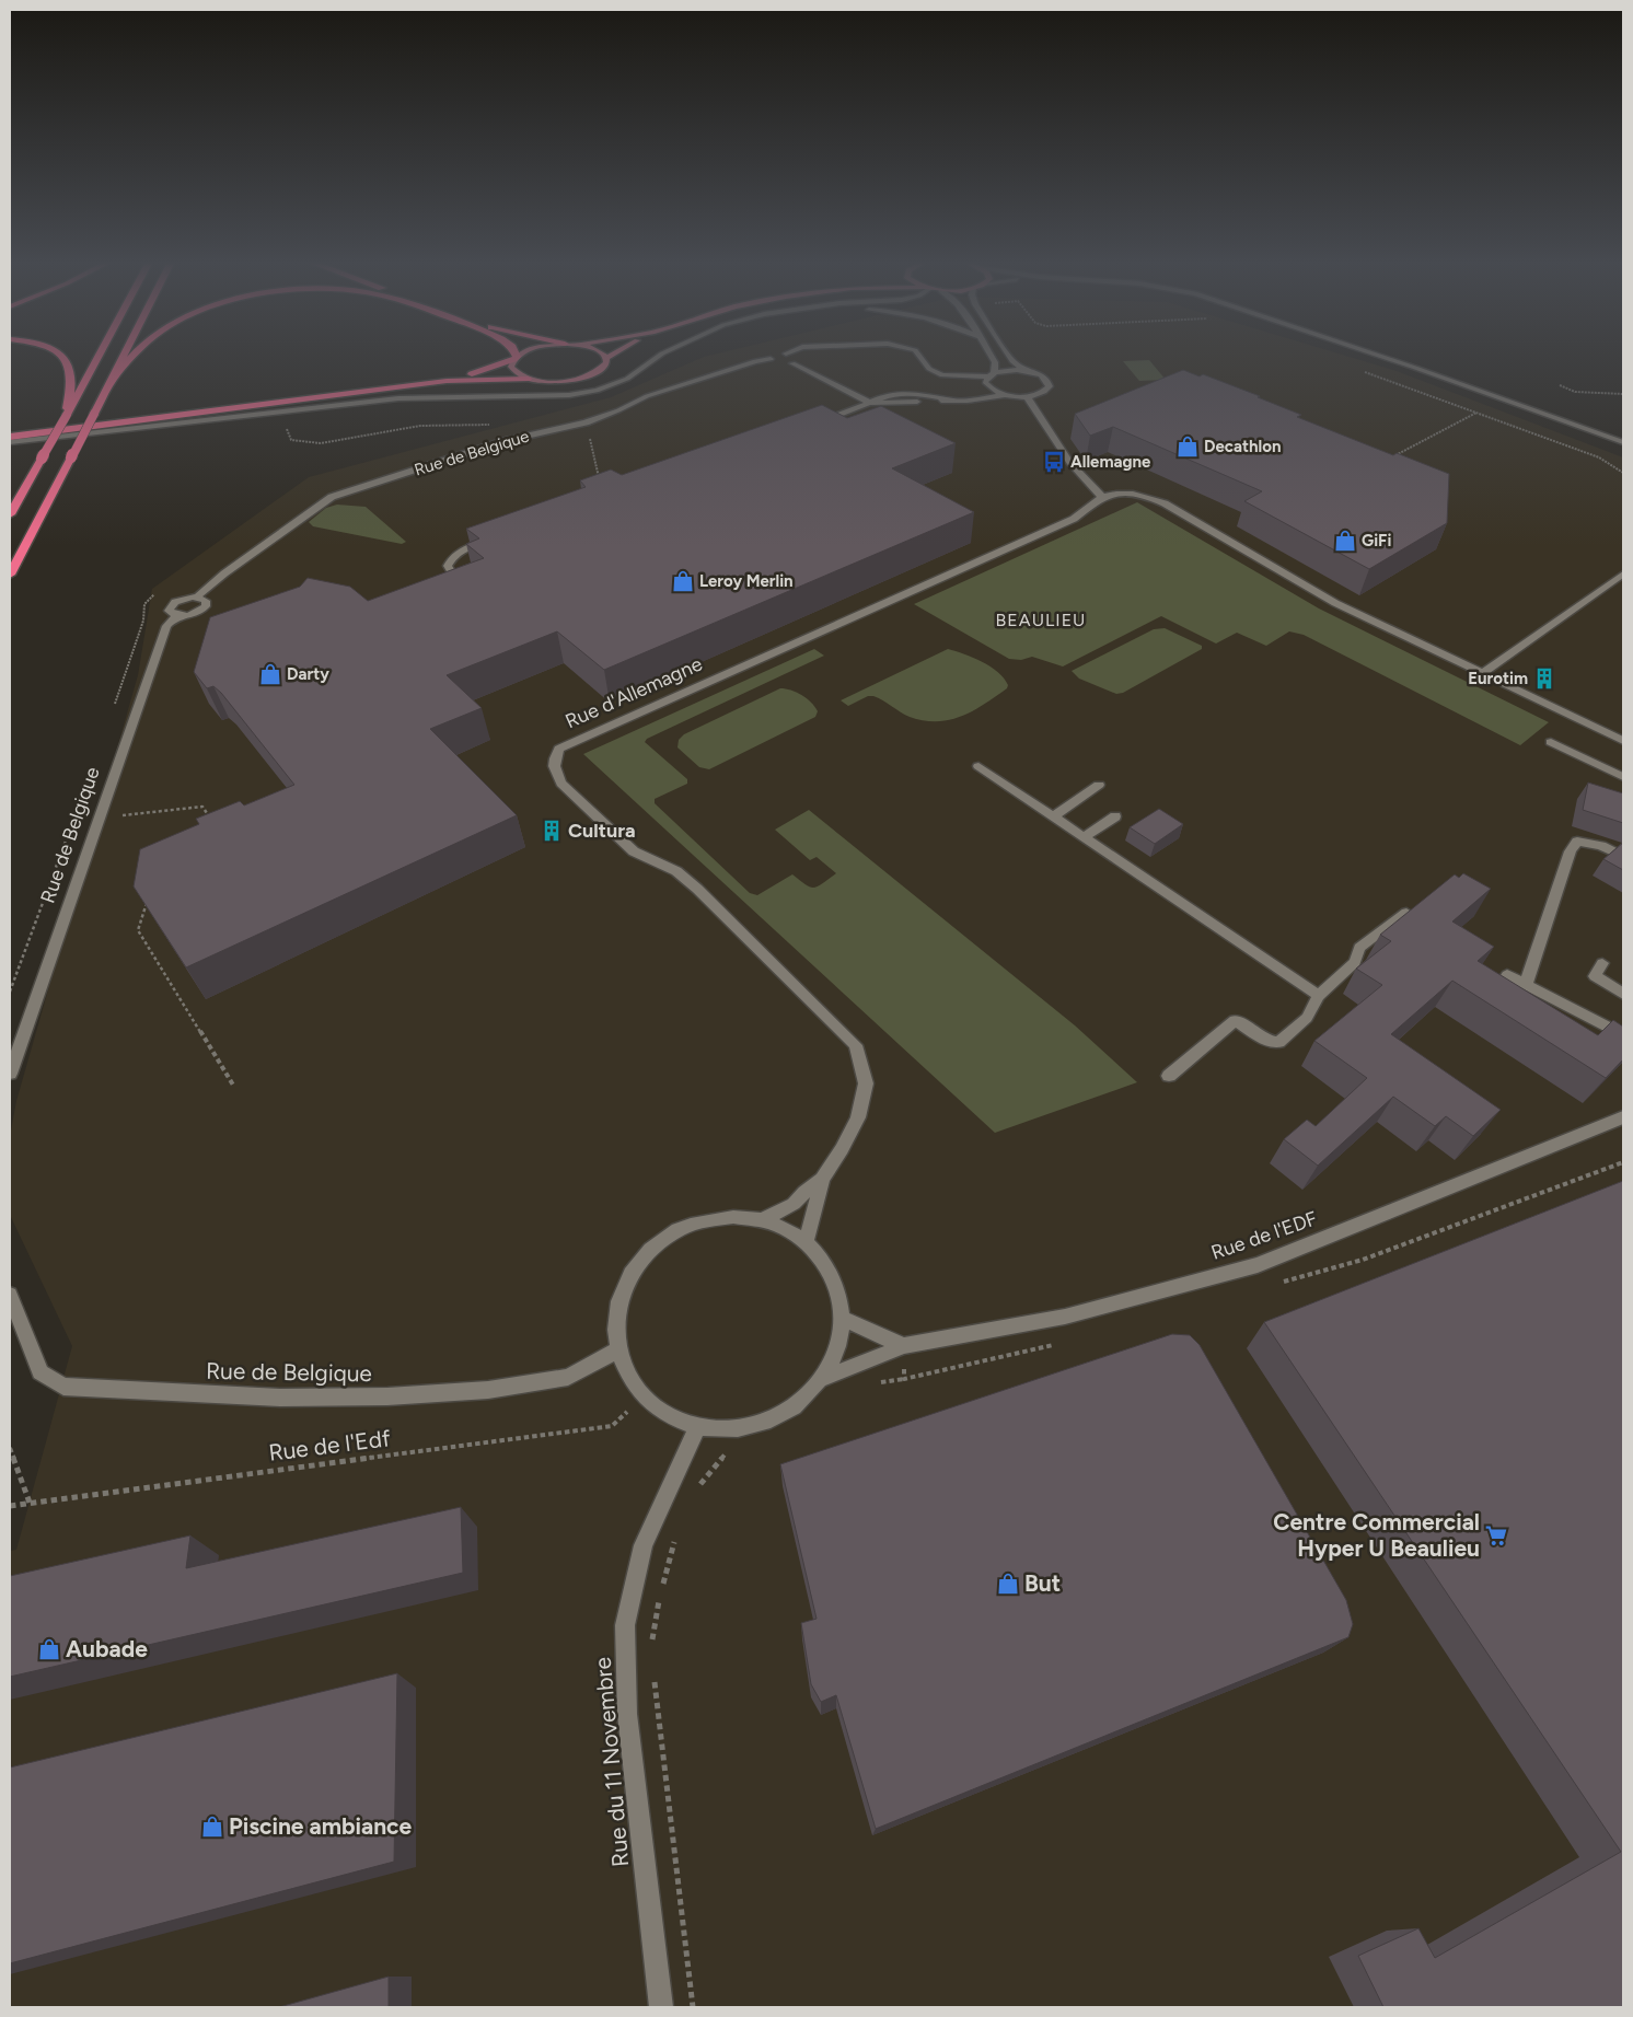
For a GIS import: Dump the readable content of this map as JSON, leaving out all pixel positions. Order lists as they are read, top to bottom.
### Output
{
  "streets": {
    "street": [
      "Rue de Belgique",
      "Rue d'Allemagne",
      "Rue de l'EDF",
      "Rue du 11 Novembre"
    ],
    "path": ["Rue de l'Edf"]
  },
  "districts": ["BEAULIEU"],
  "places": {
    "shop": [
      "Decathlon",
      "GiFi",
      "Leroy Merlin",
      "Darty",
      "But",
      "Aubade",
      "Piscine ambiance"
    ],
    "bus stop": ["Allemagne"],
    "building": ["Eurotim", "Cultura"],
    "supermarket": ["Centre Commercial Hyper U Beaulieu"]
  }
}
